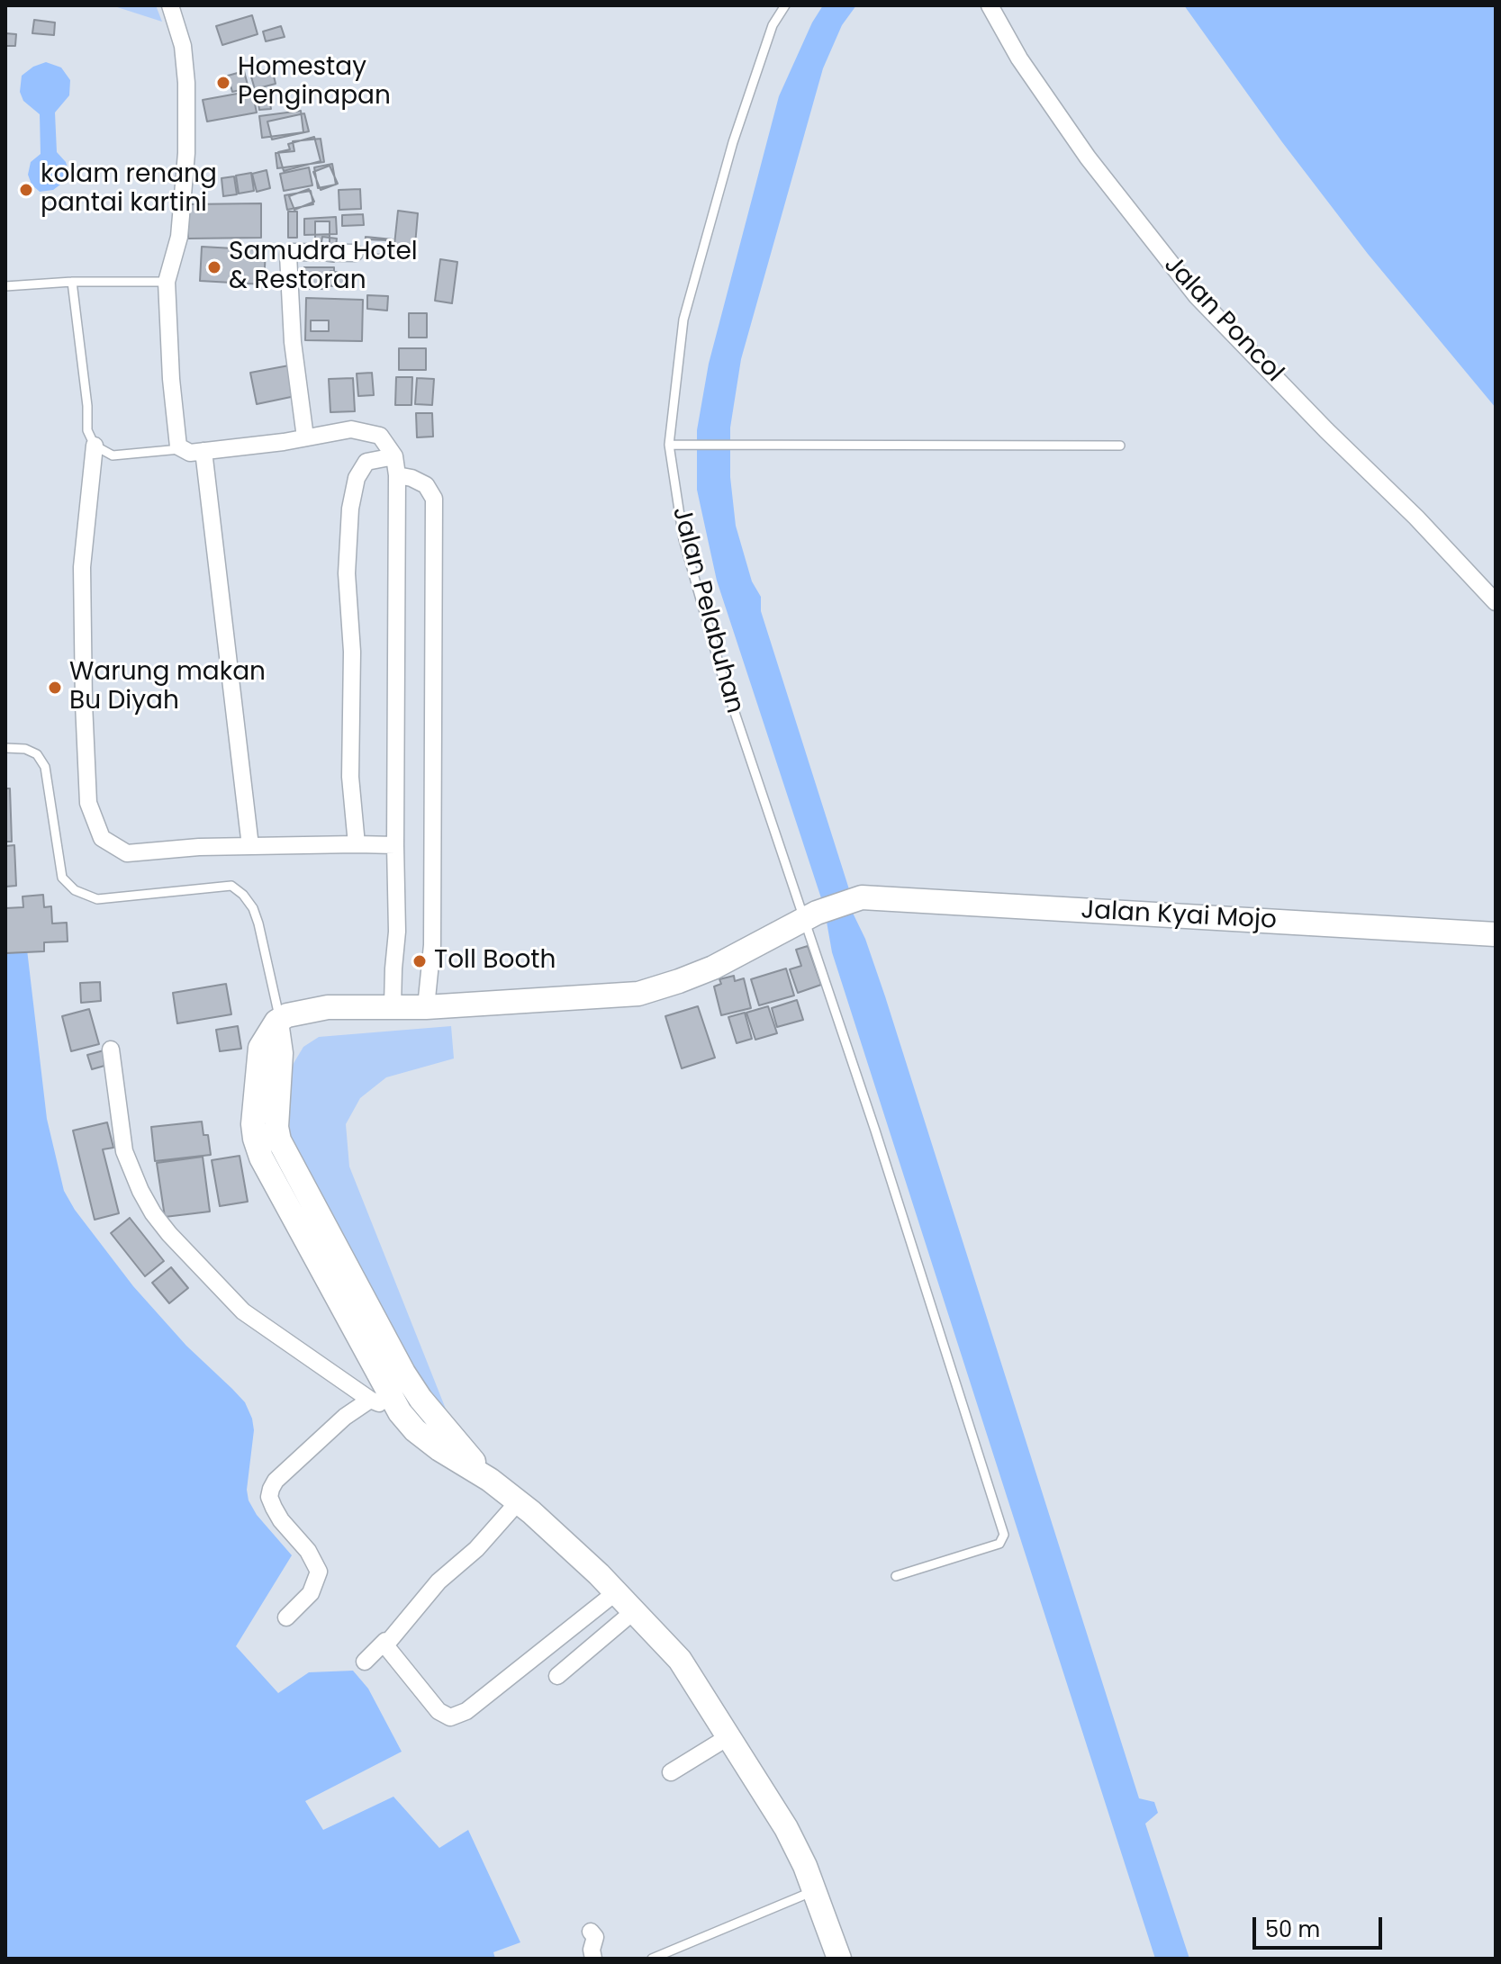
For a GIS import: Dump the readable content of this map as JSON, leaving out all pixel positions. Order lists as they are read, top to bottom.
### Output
{
  "streets": {
    "main road": ["Jalan Kyai Mojo"],
    "street": ["Jalan Poncol"],
    "lane": ["Jalan Pelabuhan"]
  },
  "crossings": [
    ["Jalan Pelabuhan", "Jalan Kyai Mojo"]
  ],
  "places": [
    "Homestay Penginapan",
    "kolam renang pantai kartini",
    "Samudra Hotel & Restoran",
    "Warung makan Bu Diyah",
    "Toll Booth"
  ],
  "scale_bar": "50 m"
}
